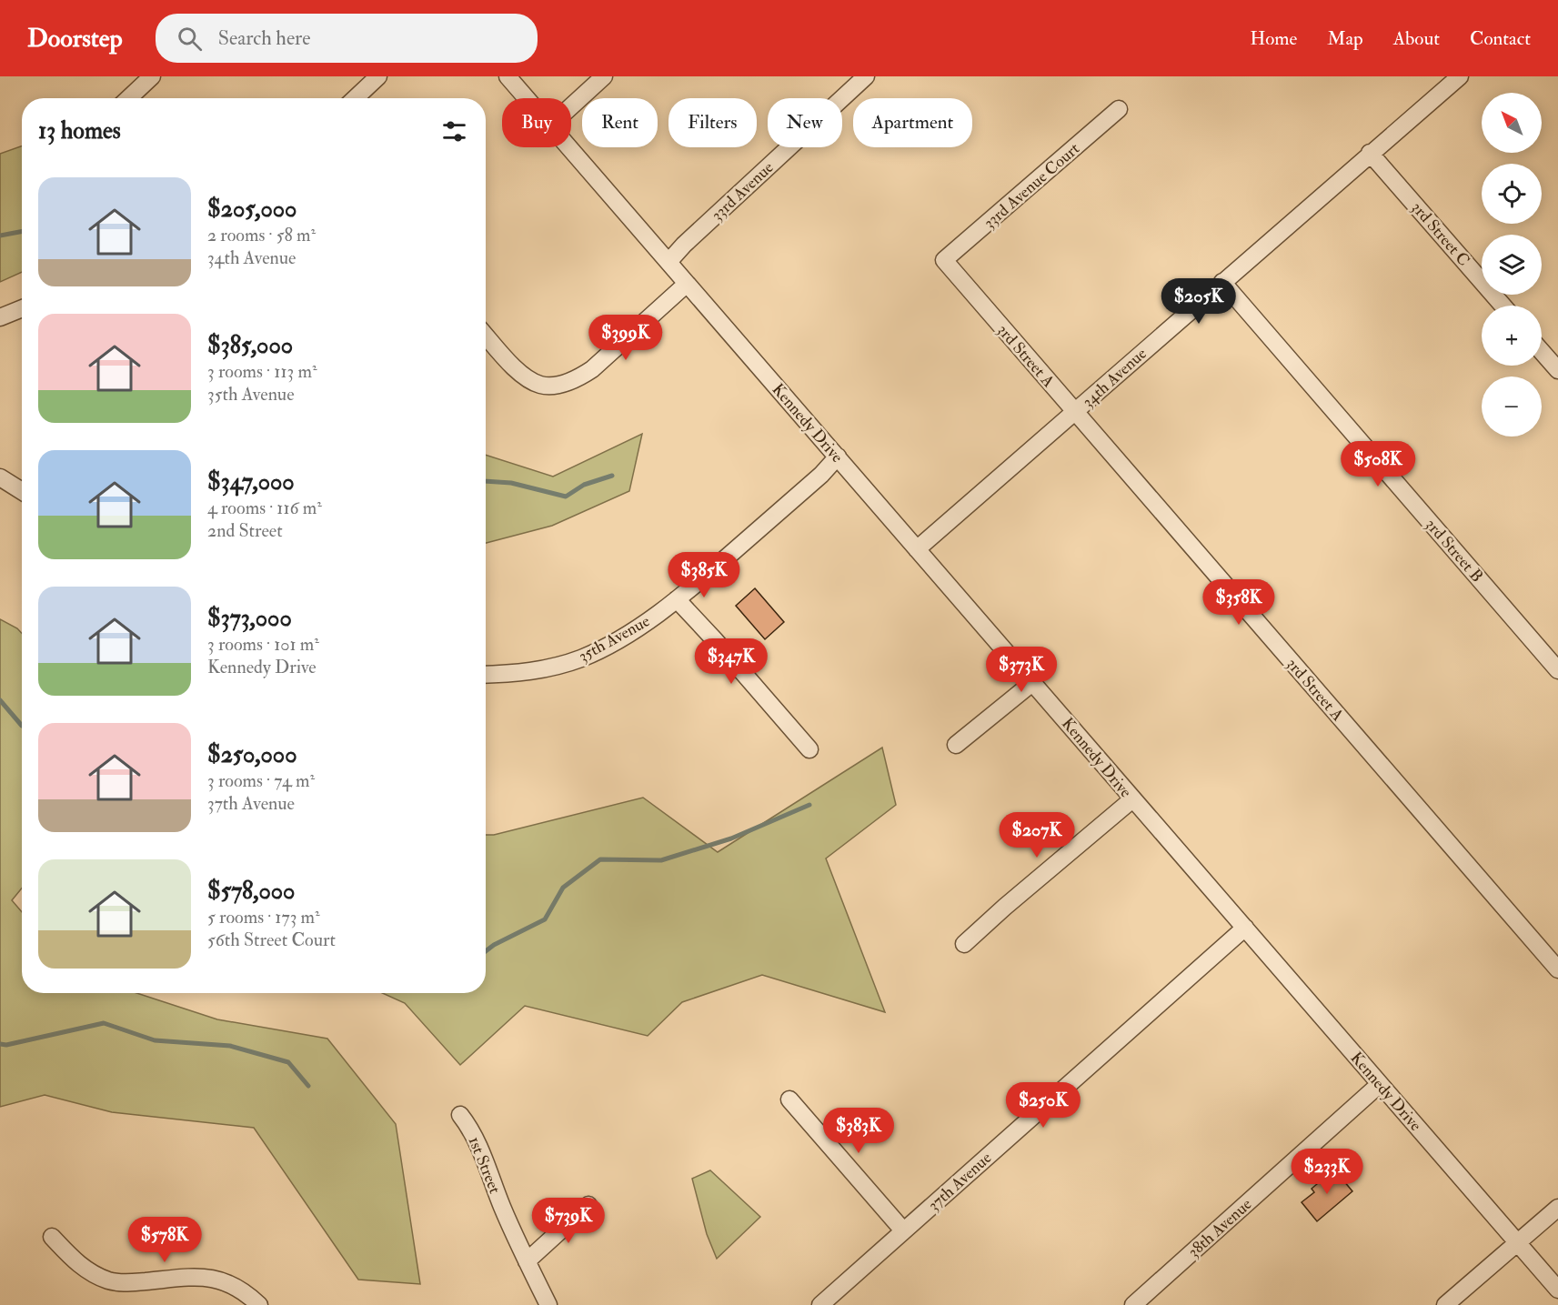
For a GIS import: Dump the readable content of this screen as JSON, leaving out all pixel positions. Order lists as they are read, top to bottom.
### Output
{
  "streets": {
    "street": [
      "33rd Avenue Court",
      "33rd Avenue",
      "3rd Street C",
      "3rd Street A",
      "34th Avenue",
      "Kennedy Drive",
      "3rd Street B",
      "35th Avenue",
      "1st Street",
      "37th Avenue",
      "38th Avenue"
    ]
  },
  "crossings": [
    ["33rd Avenue Court", "3rd Street A"],
    ["33rd Avenue", "Kennedy Drive"],
    ["3rd Street C", "34th Avenue"],
    ["3rd Street A", "34th Avenue"],
    ["34th Avenue", "Kennedy Drive"],
    ["34th Avenue", "3rd Street B"],
    ["Kennedy Drive", "35th Avenue"],
    ["Kennedy Drive", "37th Avenue"],
    ["Kennedy Drive", "38th Avenue"]
  ],
  "north": "top left",
  "page": {
    "header": "Doorstep",
    "search": "Search here",
    "nav": [
      "Home",
      "Map",
      "About",
      "Contact"
    ],
    "map_buttons": ["+", "−"],
    "chip": [
      "Buy",
      "Rent",
      "Filters",
      "New",
      "Apartment"
    ],
    "heading": "13 homes",
    "list": [
      {
        "name": "$205,000",
        "note": "2 rooms · 58 m² · 34th Avenue"
      },
      {
        "name": "$385,000",
        "note": "3 rooms · 113 m² · 35th Avenue"
      },
      {
        "name": "$347,000",
        "note": "4 rooms · 116 m² · 2nd Street"
      },
      {
        "name": "$373,000",
        "note": "3 rooms · 101 m² · Kennedy Drive"
      },
      {
        "name": "$250,000",
        "note": "3 rooms · 74 m² · 37th Avenue"
      },
      {
        "name": "$578,000",
        "note": "5 rooms · 173 m² · 56th Street Court"
      }
    ],
    "price": [
      "$205K",
      "$399K",
      "$508K",
      "$385K",
      "$358K",
      "$347K",
      "$373K",
      "$207K",
      "$250K",
      "$383K",
      "$233K",
      "$739K",
      "$578K"
    ]
  }
}
